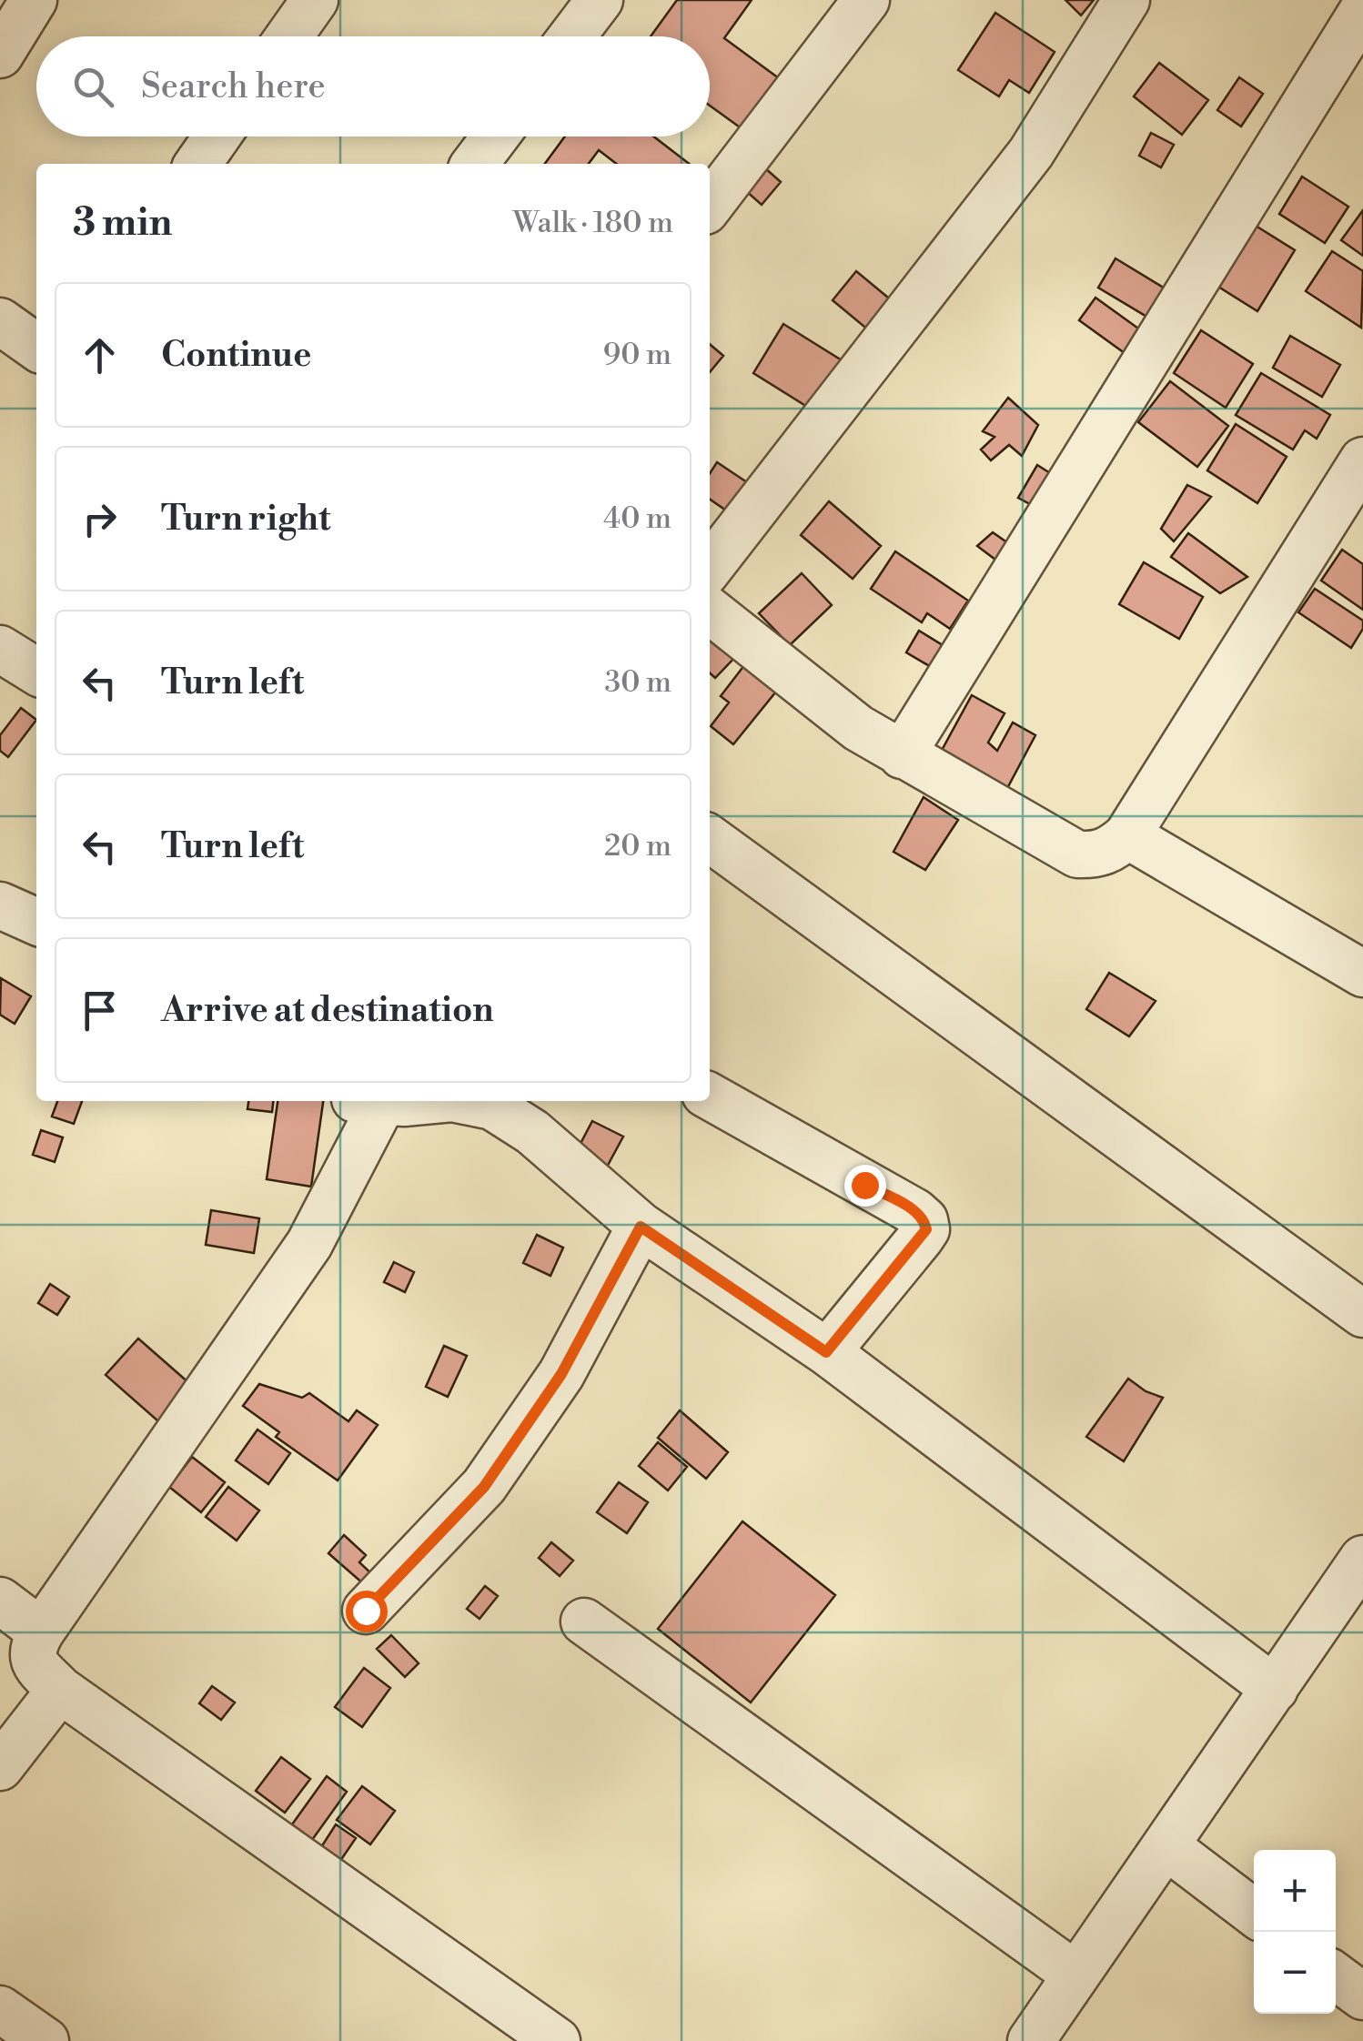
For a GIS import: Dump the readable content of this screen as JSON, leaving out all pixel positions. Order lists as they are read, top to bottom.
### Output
{
  "page": {
    "search": "Search here",
    "heading": ["3 min", "Walk · 180 m"],
    "list": [
      ["Continue", "90 m"],
      ["Turn right", "40 m"],
      ["Turn left", "30 m"],
      ["Turn left", "20 m"],
      "Arrive at destination"
    ],
    "map_buttons": ["+", "−"]
  }
}
